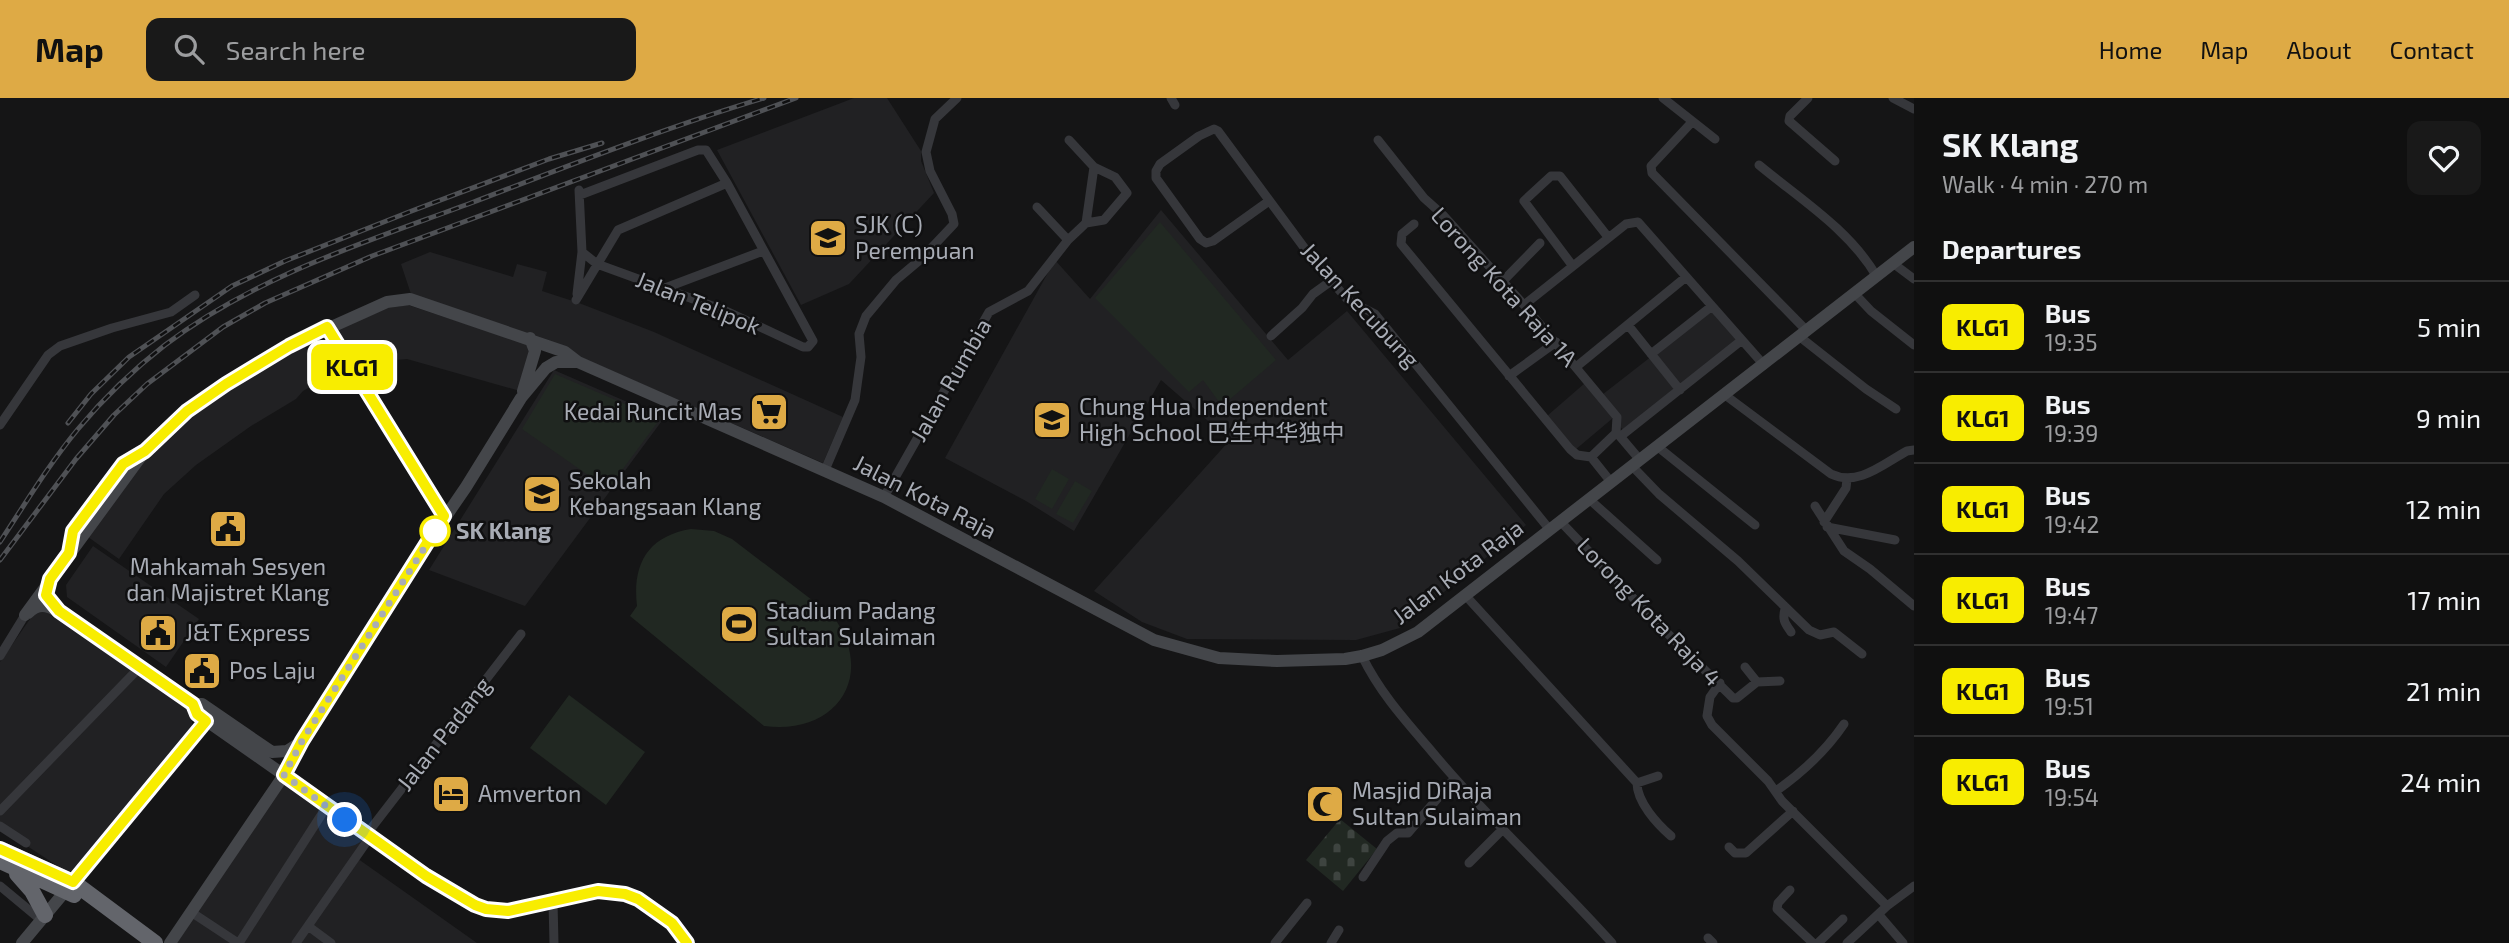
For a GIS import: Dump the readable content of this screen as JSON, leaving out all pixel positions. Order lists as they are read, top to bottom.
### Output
{
  "streets": {
    "main road": ["Jalan Kota Raja"],
    "street": [
      "Lorong Kota Raja 1A",
      "Jalan Telipok",
      "Jalan Kecubung",
      "Jalan Rumbia",
      "Lorong Kota Raja 4",
      "Jalan Padang"
    ]
  },
  "crossings": [
    ["Lorong Kota Raja 1A", "Jalan Kota Raja"],
    ["Jalan Kecubung", "Jalan Kota Raja"],
    ["Jalan Rumbia", "Jalan Kota Raja"],
    ["Jalan Kota Raja", "Lorong Kota Raja 4"]
  ],
  "places": {
    "school or university": ["SJK (C) Perempuan", "Chung Hua Independent High School 巴生中华独中", "Sekolah Kebangsaan Klang"],
    "supermarket": ["Kedai Runcit Mas"],
    "public building": ["Mahkamah Sesyen dan Majistret Klang", "J&T Express", "Pos Laju"],
    "other": ["SK Klang"],
    "sports": ["Stadium Padang Sultan Sulaiman"],
    "hotel": ["Amverton"],
    "mosque": ["Masjid DiRaja Sultan Sulaiman"]
  },
  "lines": ["bus line KLG1"],
  "page": {
    "header": "Map",
    "search": "Search here",
    "nav": [
      "Home",
      "Map",
      "About",
      "Contact"
    ],
    "on_map": "KLG1",
    "heading": [
      ["SK Klang", "Walk · 4 min · 270 m"],
      "Departures"
    ],
    "list": [
      {
        "mark": "KLG1",
        "name": "Bus",
        "note": "19:35",
        "value": "5 min"
      },
      {
        "mark": "KLG1",
        "name": "Bus",
        "note": "19:39",
        "value": "9 min"
      },
      {
        "mark": "KLG1",
        "name": "Bus",
        "note": "19:42",
        "value": "12 min"
      },
      {
        "mark": "KLG1",
        "name": "Bus",
        "note": "19:47",
        "value": "17 min"
      },
      {
        "mark": "KLG1",
        "name": "Bus",
        "note": "19:51",
        "value": "21 min"
      },
      {
        "mark": "KLG1",
        "name": "Bus",
        "note": "19:54",
        "value": "24 min"
      }
    ]
  }
}
